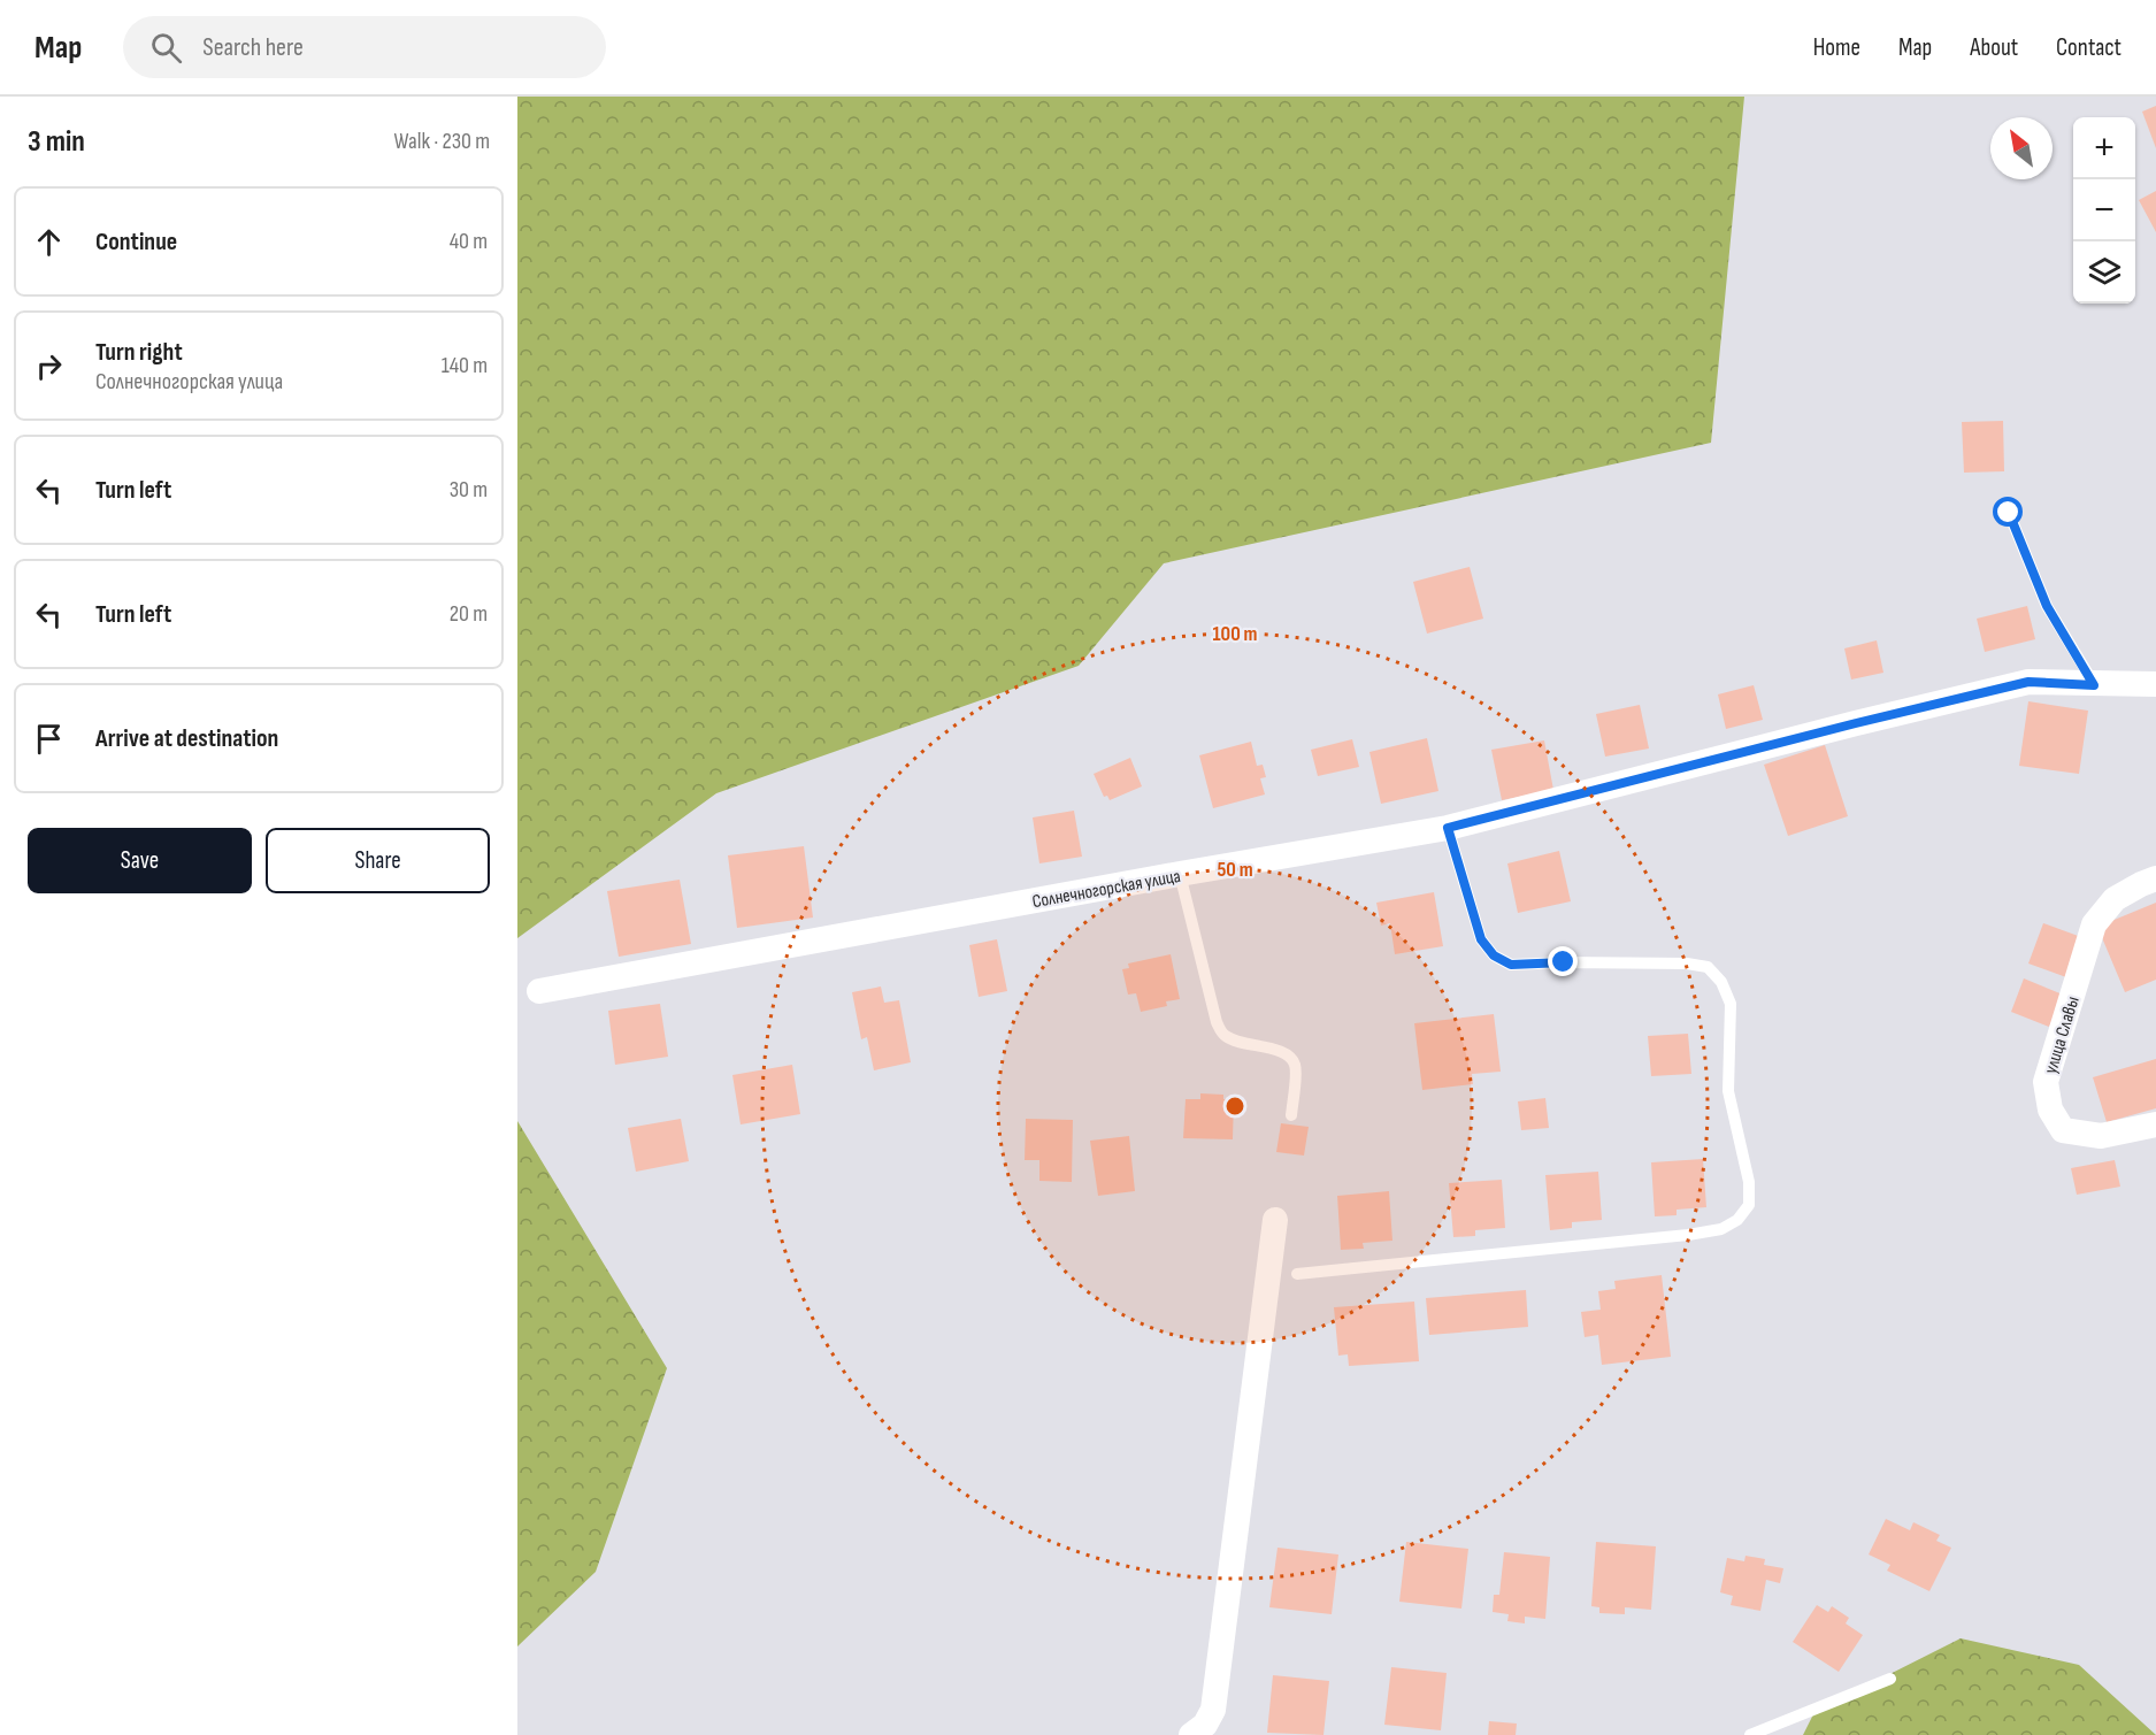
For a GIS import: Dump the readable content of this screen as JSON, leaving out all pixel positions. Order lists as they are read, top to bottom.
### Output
{
  "streets": {
    "street": ["Солнечногорская улица", "улица Славы"]
  },
  "north": "top left",
  "page": {
    "header": "Map",
    "search": "Search here",
    "nav": [
      "Home",
      "Map",
      "About",
      "Contact"
    ],
    "heading": ["3 min", "Walk · 230 m"],
    "map_buttons": ["+", "−"],
    "list": [
      ["Continue", "40 m"],
      ["Turn right", "Солнечногорская улица", "140 m"],
      ["Turn left", "30 m"],
      ["Turn left", "20 m"],
      "Arrive at destination"
    ],
    "buttons": ["Save", "Share"]
  },
  "rings": ["100 m", "50 m"]
}
